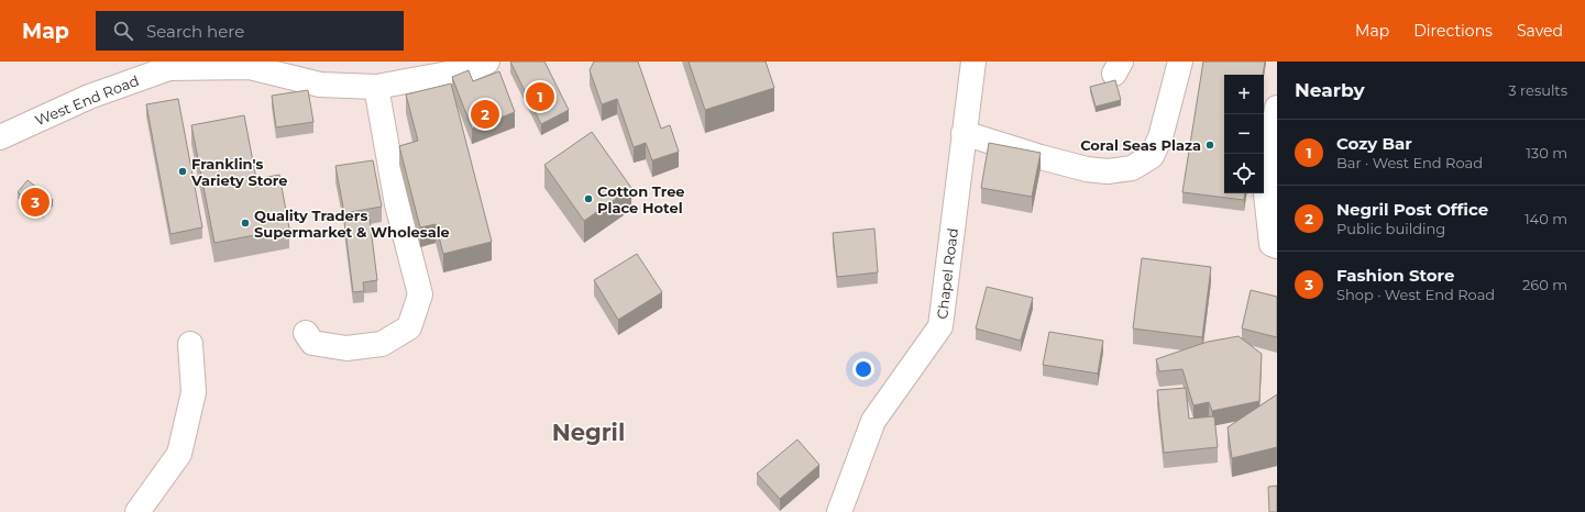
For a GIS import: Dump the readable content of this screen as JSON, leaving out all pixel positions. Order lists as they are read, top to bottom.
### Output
{
  "streets": {
    "street": ["West End Road", "Chapel Road"]
  },
  "districts": ["Negril"],
  "places": [
    "Coral Seas Plaza",
    "Franklin's Variety Store",
    "Cotton Tree Place Hotel",
    "Quality Traders Supermarket & Wholesale"
  ],
  "page": {
    "header": "Map",
    "search": "Search here",
    "nav": ["Map", "Directions", "Saved"],
    "heading": ["Nearby", "3 results"],
    "map_buttons": ["+", "−"],
    "pins": ["1", "2", "3"],
    "list": [
      {
        "mark": "1",
        "name": "Cozy Bar",
        "note": "Bar · West End Road",
        "value": "130 m"
      },
      {
        "mark": "2",
        "name": "Negril Post Office",
        "note": "Public building",
        "value": "140 m"
      },
      {
        "mark": "3",
        "name": "Fashion Store",
        "note": "Shop · West End Road",
        "value": "260 m"
      }
    ]
  }
}
